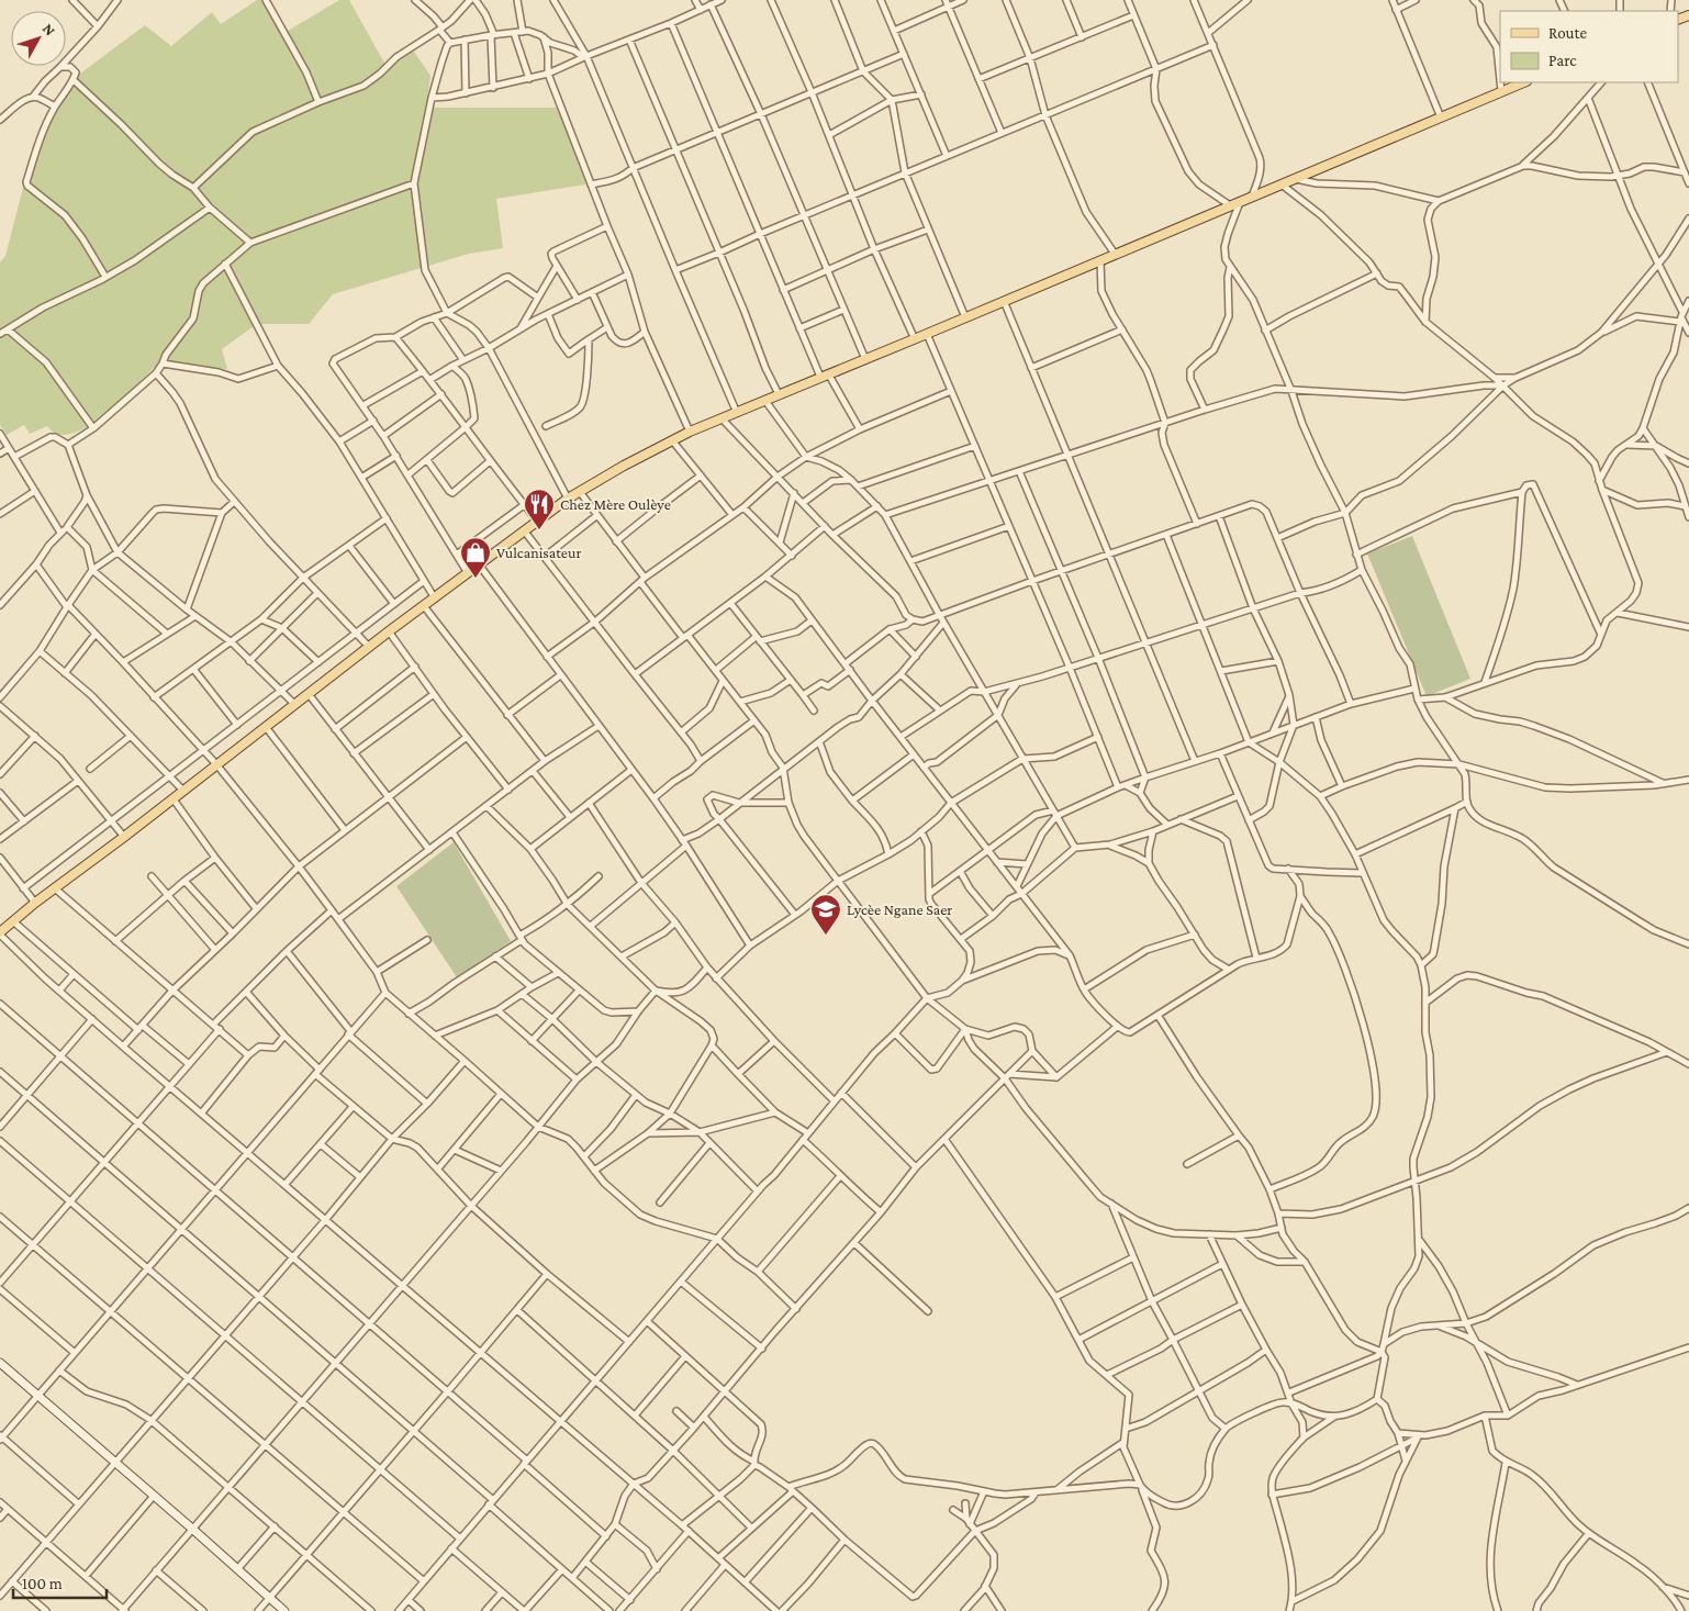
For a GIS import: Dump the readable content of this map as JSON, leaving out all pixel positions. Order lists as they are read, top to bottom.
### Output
{
  "places": {
    "restaurant": ["Chez Mère Oulèye"],
    "shop": ["Vulcanisateur"],
    "school or university": ["Lycèe Ngane Saer"]
  },
  "legend": ["Route", "Parc"],
  "scale_bar": "100 m",
  "north": "top right"
}
